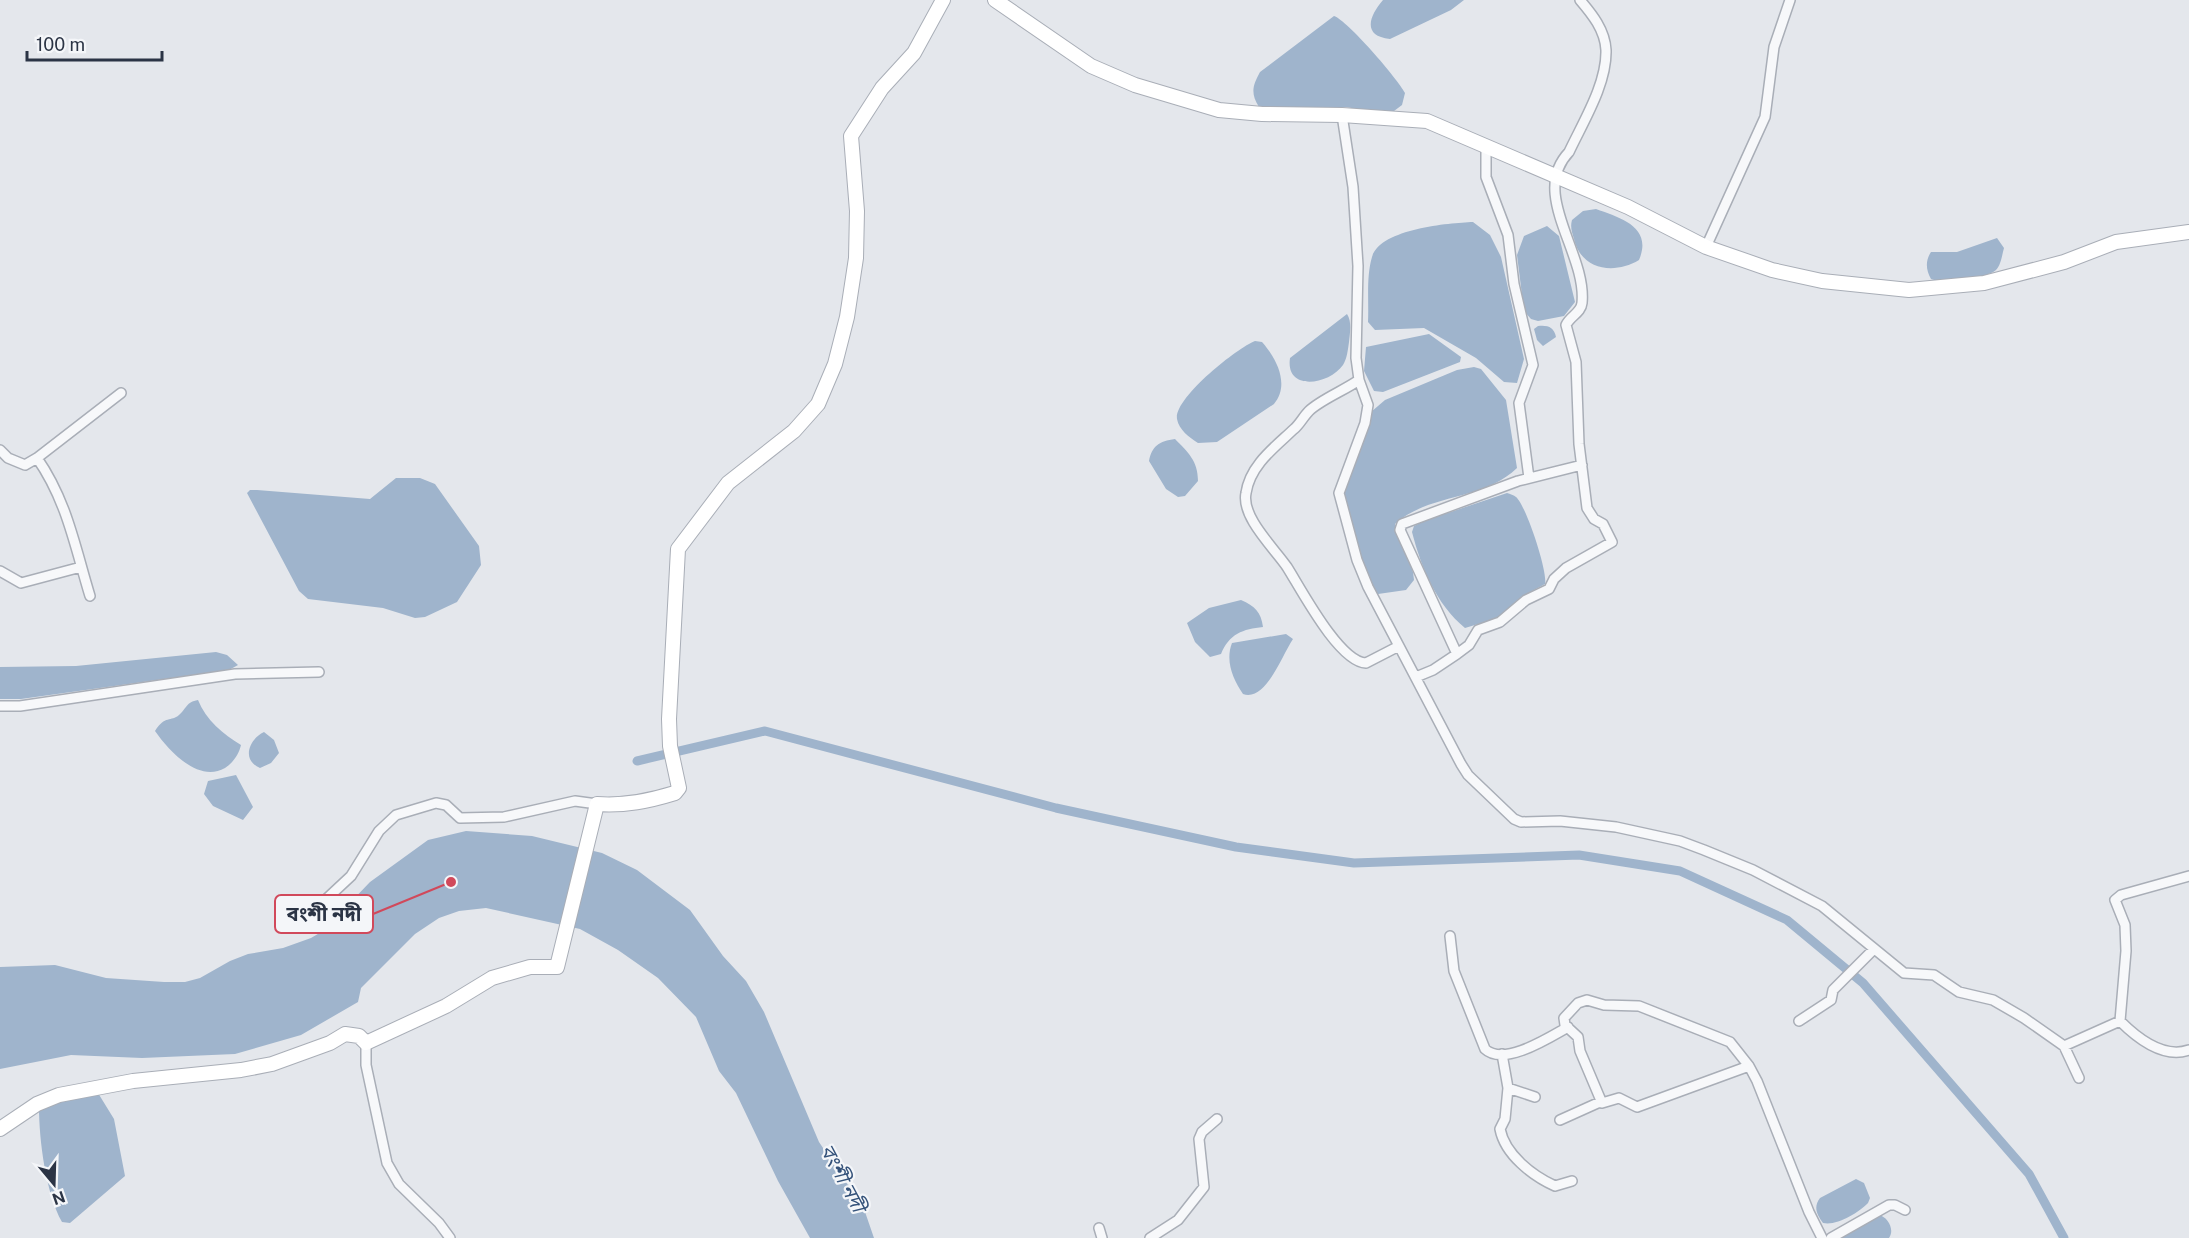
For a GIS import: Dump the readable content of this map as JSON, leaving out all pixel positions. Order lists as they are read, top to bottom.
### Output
{
  "water": ["বংশী নদী"],
  "places": ["বংশী নদী"],
  "scale_bar": "100 m",
  "north": "bottom"
}
